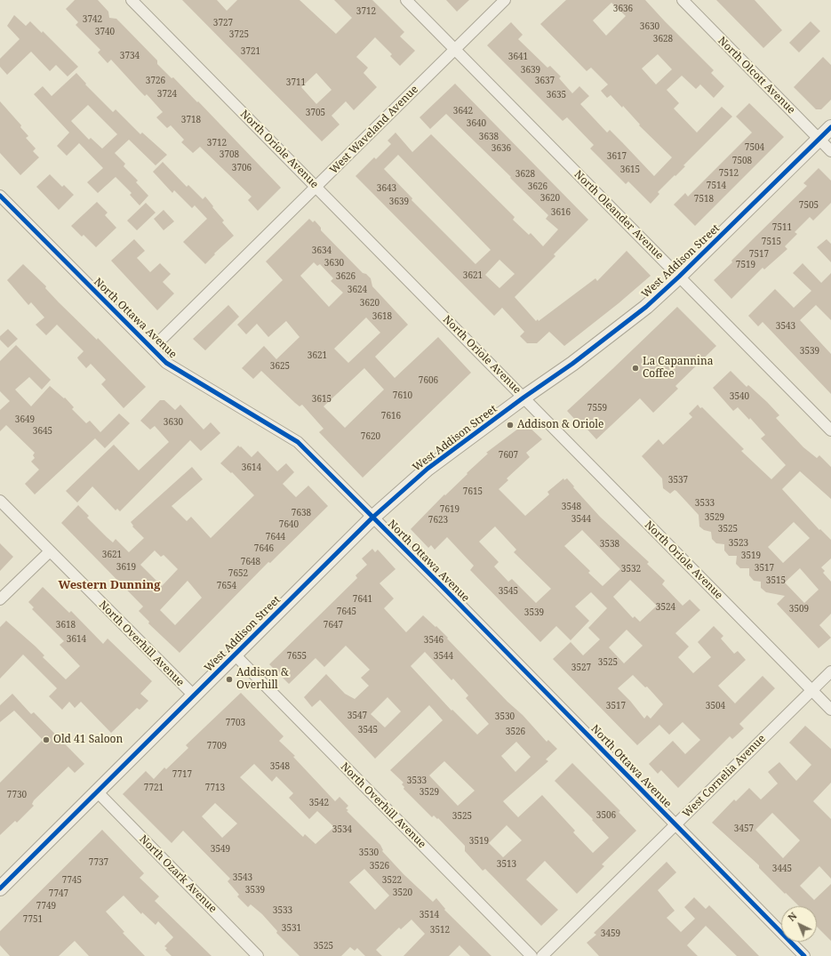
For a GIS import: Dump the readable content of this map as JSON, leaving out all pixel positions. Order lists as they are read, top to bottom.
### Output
{
  "streets": {
    "street": [
      "North Olcott Avenue",
      "West Waveland Avenue",
      "North Oriole Avenue",
      "North Oleander Avenue",
      "West Addison Street",
      "North Ottawa Avenue",
      "North Overhill Avenue",
      "West Cornelia Avenue",
      "North Ozark Avenue"
    ]
  },
  "crossings": [
    ["North Olcott Avenue", "West Addison Street"],
    ["West Waveland Avenue", "North Oriole Avenue"],
    ["West Waveland Avenue", "North Oleander Avenue"],
    ["West Waveland Avenue", "North Ottawa Avenue"],
    ["North Oriole Avenue", "West Addison Street"],
    ["North Oriole Avenue", "West Cornelia Avenue"],
    ["North Oleander Avenue", "West Addison Street"],
    ["West Addison Street", "North Ottawa Avenue"],
    ["West Addison Street", "North Overhill Avenue"],
    ["West Addison Street", "North Ozark Avenue"],
    ["North Ottawa Avenue", "West Cornelia Avenue"]
  ],
  "districts": ["Western Dunning"],
  "places": [
    "La Capannina Coffee",
    "Addison & Oriole",
    "Addison & Overhill",
    "Old 41 Saloon"
  ],
  "house_numbers": [
    "3636",
    "3712",
    "3742",
    "3727",
    "3630",
    "3740",
    "3725",
    "3628",
    "3721",
    "3734",
    "3641",
    "3639",
    "3726",
    "3637",
    "3711",
    "3724",
    "3635",
    "3642",
    "3705",
    "3718",
    "3640",
    "3638",
    "3712",
    "7504",
    "3636",
    "3708",
    "3617",
    "7508",
    "3706",
    "3615",
    "7512",
    "3628",
    "7514",
    "3626",
    "3643",
    "3620",
    "7518",
    "3639",
    "7505",
    "3616",
    "7511",
    "7515",
    "3634",
    "7517",
    "3630",
    "7519",
    "3621",
    "3626",
    "3624",
    "3620",
    "3618",
    "3543",
    "3539",
    "3621",
    "3625",
    "7606",
    "7610",
    "3540",
    "3615",
    "7559",
    "7616",
    "3649",
    "3630",
    "3645",
    "7620",
    "7607",
    "3614",
    "3537",
    "7615",
    "3533",
    "3548",
    "7619",
    "7638",
    "3529",
    "3544",
    "7623",
    "7640",
    "3525",
    "7644",
    "3523",
    "3538",
    "7646",
    "3621",
    "3519",
    "7648",
    "3619",
    "3517",
    "3532",
    "7652",
    "3515",
    "7654",
    "3545",
    "7641",
    "3524",
    "3509",
    "7645",
    "3539",
    "3618",
    "7647",
    "3614",
    "3546",
    "7655",
    "3544",
    "3525",
    "3527",
    "3517",
    "3504",
    "3547",
    "3530",
    "7703",
    "3545",
    "3526",
    "7709",
    "3548",
    "7717",
    "3533",
    "7721",
    "7713",
    "3529",
    "7730",
    "3542",
    "3506",
    "3525",
    "3457",
    "3534",
    "3519",
    "3549",
    "3530",
    "7737",
    "3513",
    "3526",
    "3445",
    "3543",
    "7745",
    "3522",
    "3539",
    "3520",
    "7747",
    "7749",
    "3533",
    "3514",
    "7751",
    "3531",
    "3512",
    "3459",
    "3525"
  ],
  "north": "top left"
}
